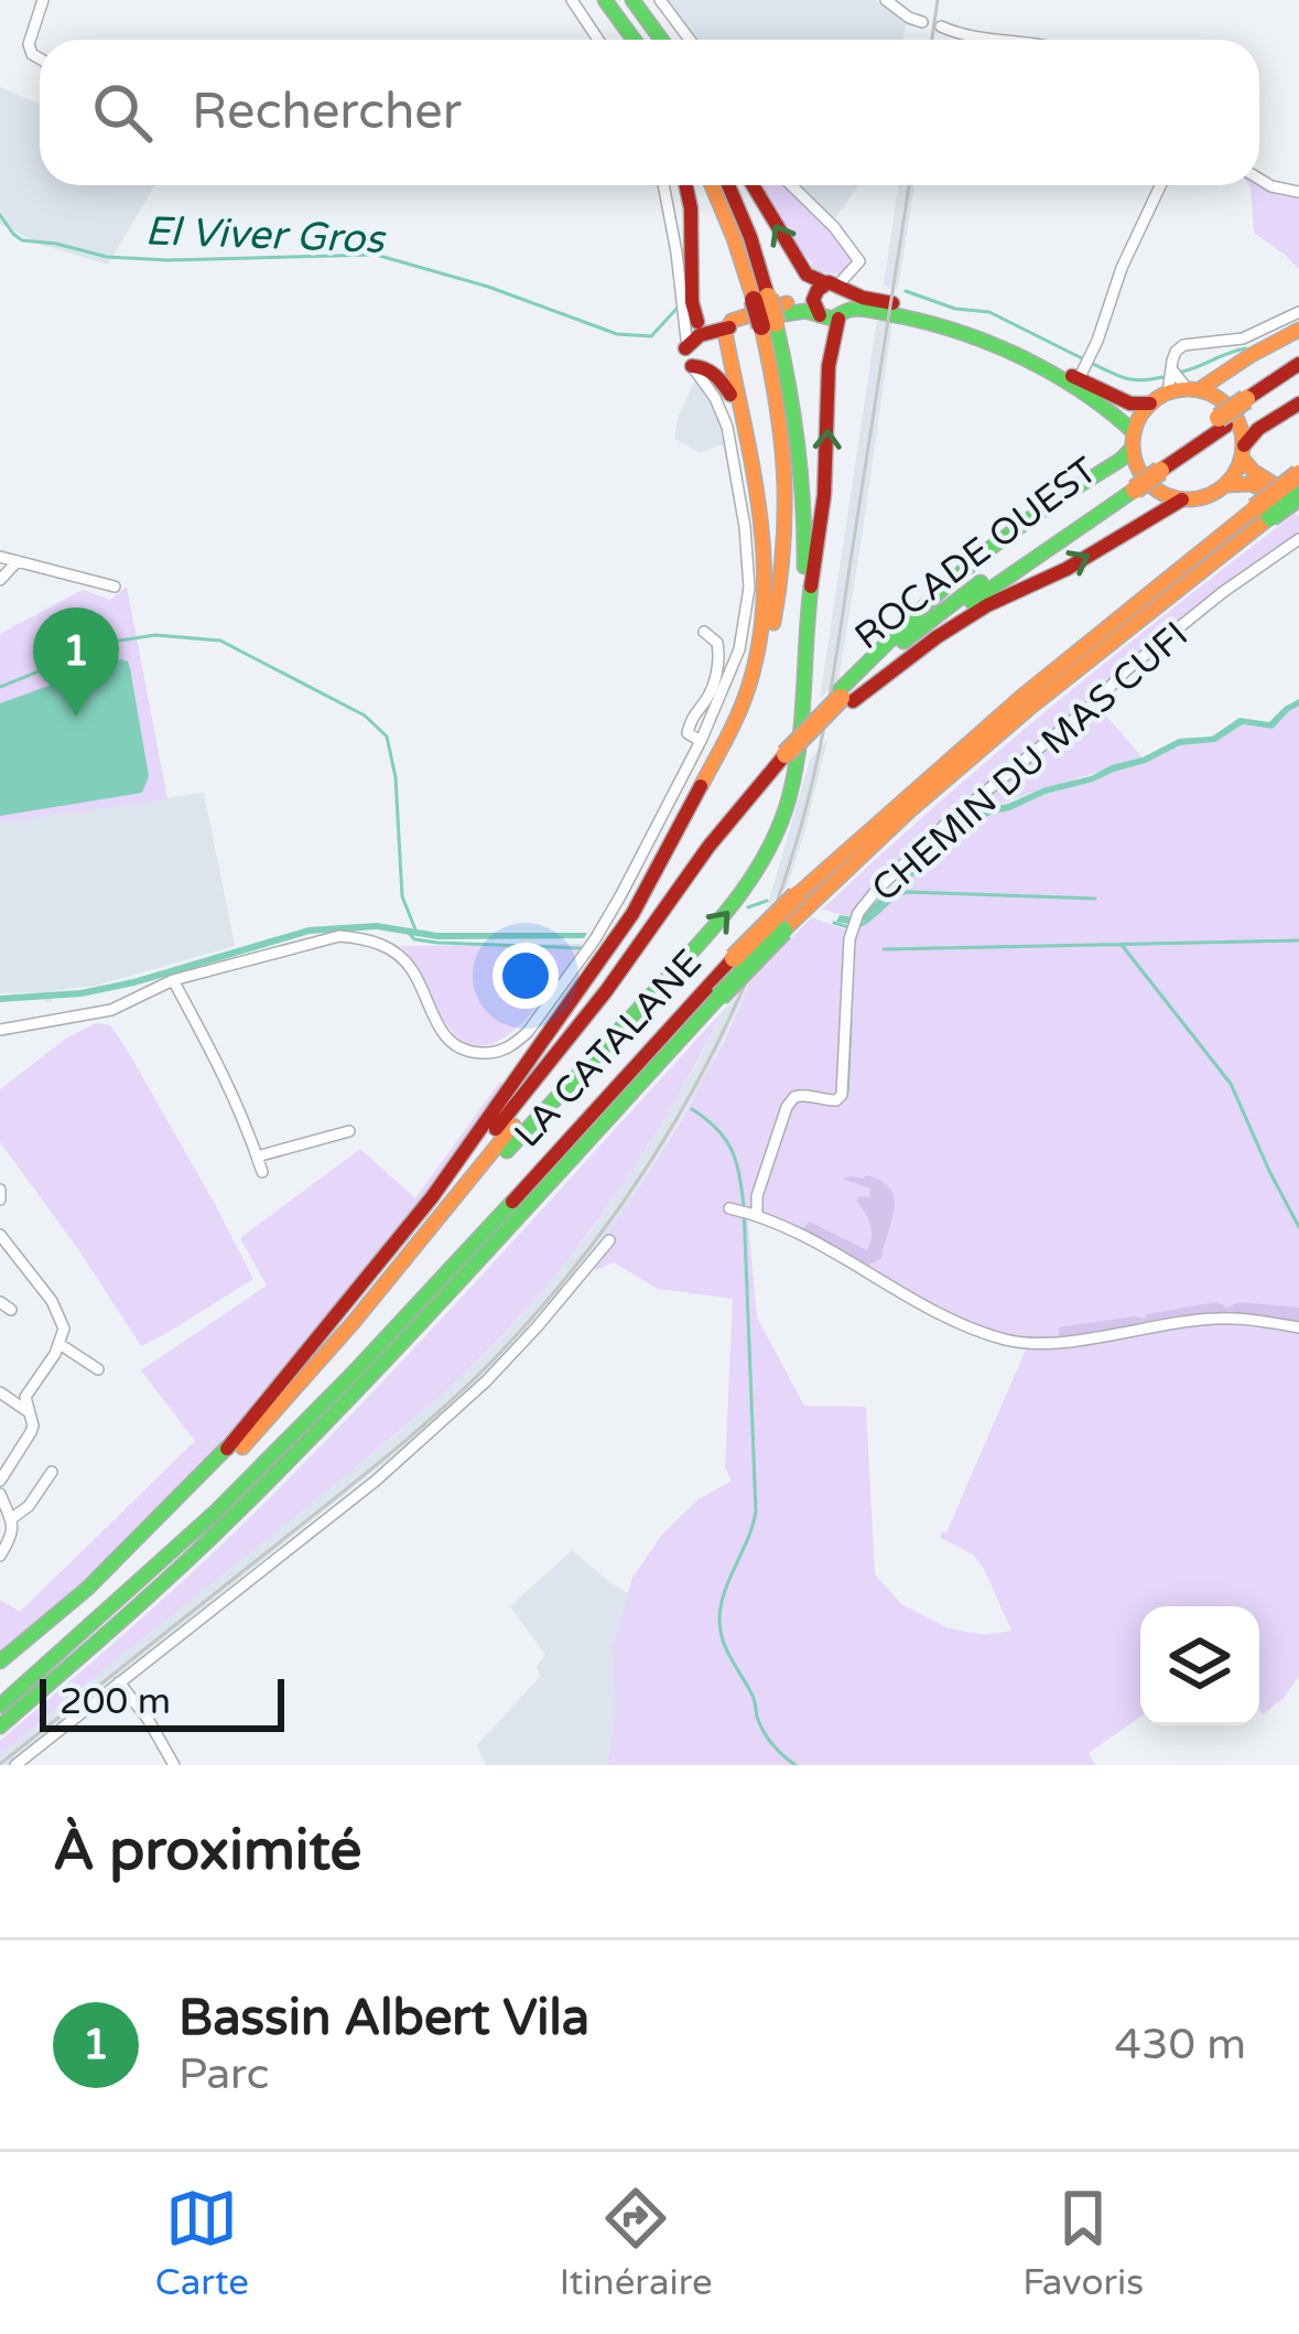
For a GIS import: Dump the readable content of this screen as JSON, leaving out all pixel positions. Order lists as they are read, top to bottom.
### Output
{
  "streets": {
    "main road": ["ROCADE OUEST", "LA CATALANE"],
    "street": ["CHEMIN DU MAS CUFI"]
  },
  "water": ["El Viver Gros"],
  "scale_bar": "200 m",
  "page": {
    "search": "Rechercher",
    "pins": "1",
    "scale": "200 m",
    "heading": "À proximité",
    "list": [
      {
        "mark": "1",
        "name": "Bassin Albert Vila",
        "note": "Parc",
        "value": "430 m"
      }
    ],
    "nav": ["Carte", "Itinéraire", "Favoris"]
  }
}
